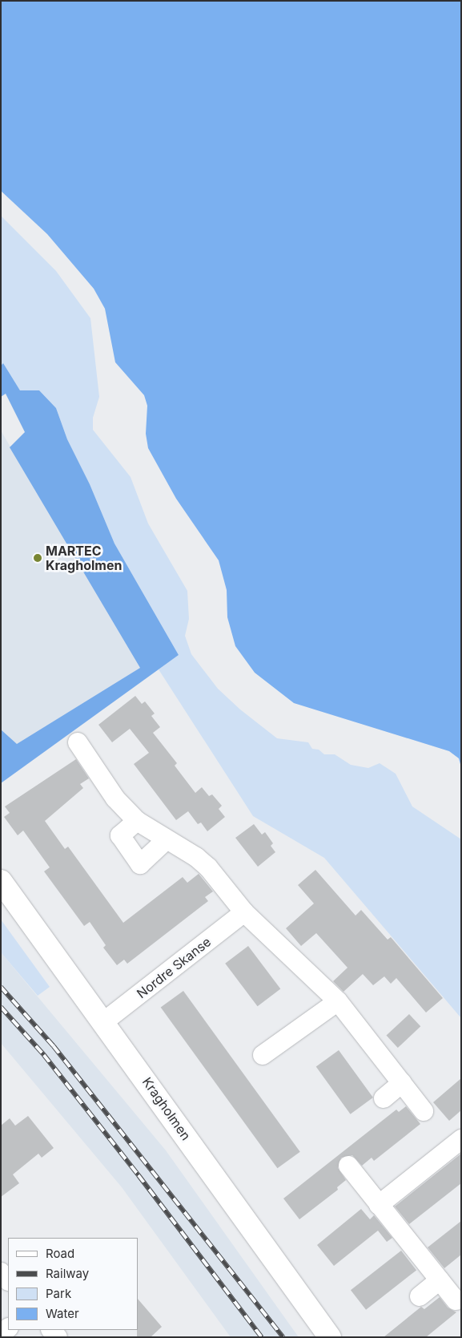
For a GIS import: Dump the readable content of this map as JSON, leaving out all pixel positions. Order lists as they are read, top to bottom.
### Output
{
  "streets": {
    "street": ["Nordre Skanse", "Kragholmen"]
  },
  "crossings": [
    ["Nordre Skanse", "Kragholmen"]
  ],
  "places": ["MARTEC Kragholmen"],
  "legend": [
    "Road",
    "Railway",
    "Park",
    "Water"
  ]
}
